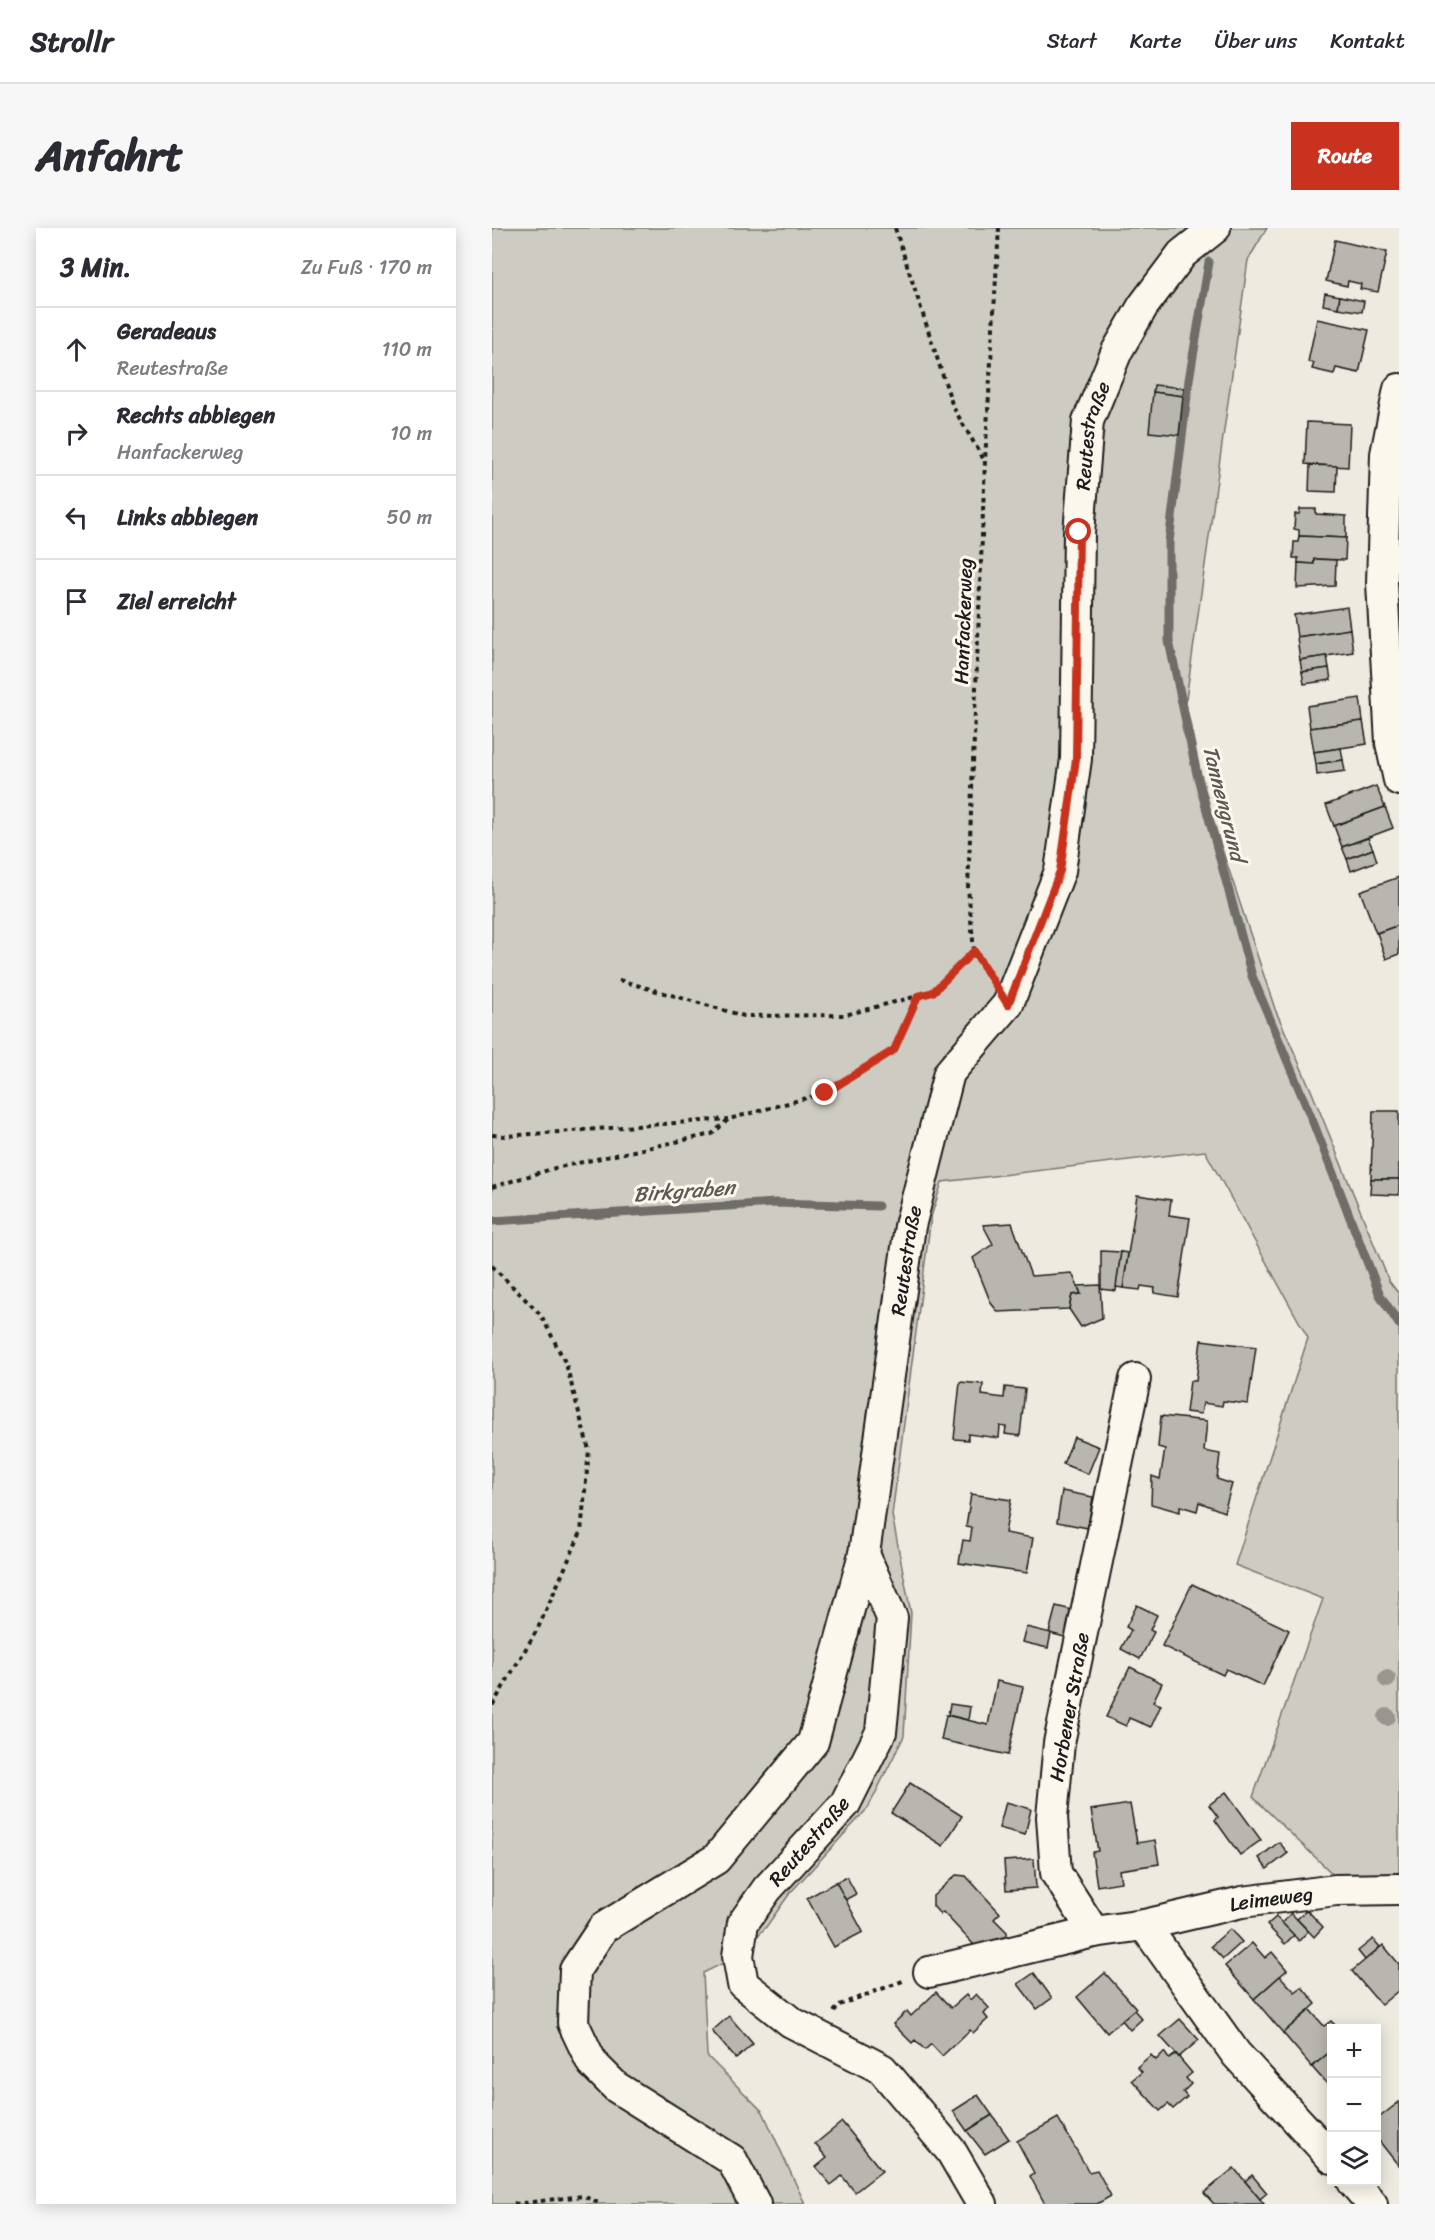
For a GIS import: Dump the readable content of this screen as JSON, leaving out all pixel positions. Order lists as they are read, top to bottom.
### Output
{
  "streets": {
    "street": ["Reutestraße", "Horbener Straße", "Leimeweg"],
    "path": ["Hanfackerweg"]
  },
  "crossings": [
    ["Reutestraße", "Hanfackerweg"]
  ],
  "water": ["Tannengrund", "Birkgraben"],
  "page": {
    "header": "Strollr",
    "nav": [
      "Start",
      "Karte",
      "Über uns",
      "Kontakt"
    ],
    "title": "Anfahrt",
    "buttons": "Route",
    "heading": ["3 Min.", "Zu Fuß · 170 m"],
    "list": [
      ["Geradeaus", "Reutestraße", "110 m"],
      ["Rechts abbiegen", "Hanfackerweg", "10 m"],
      ["Links abbiegen", "50 m"],
      "Ziel erreicht"
    ],
    "map_buttons": ["+", "−"]
  }
}
